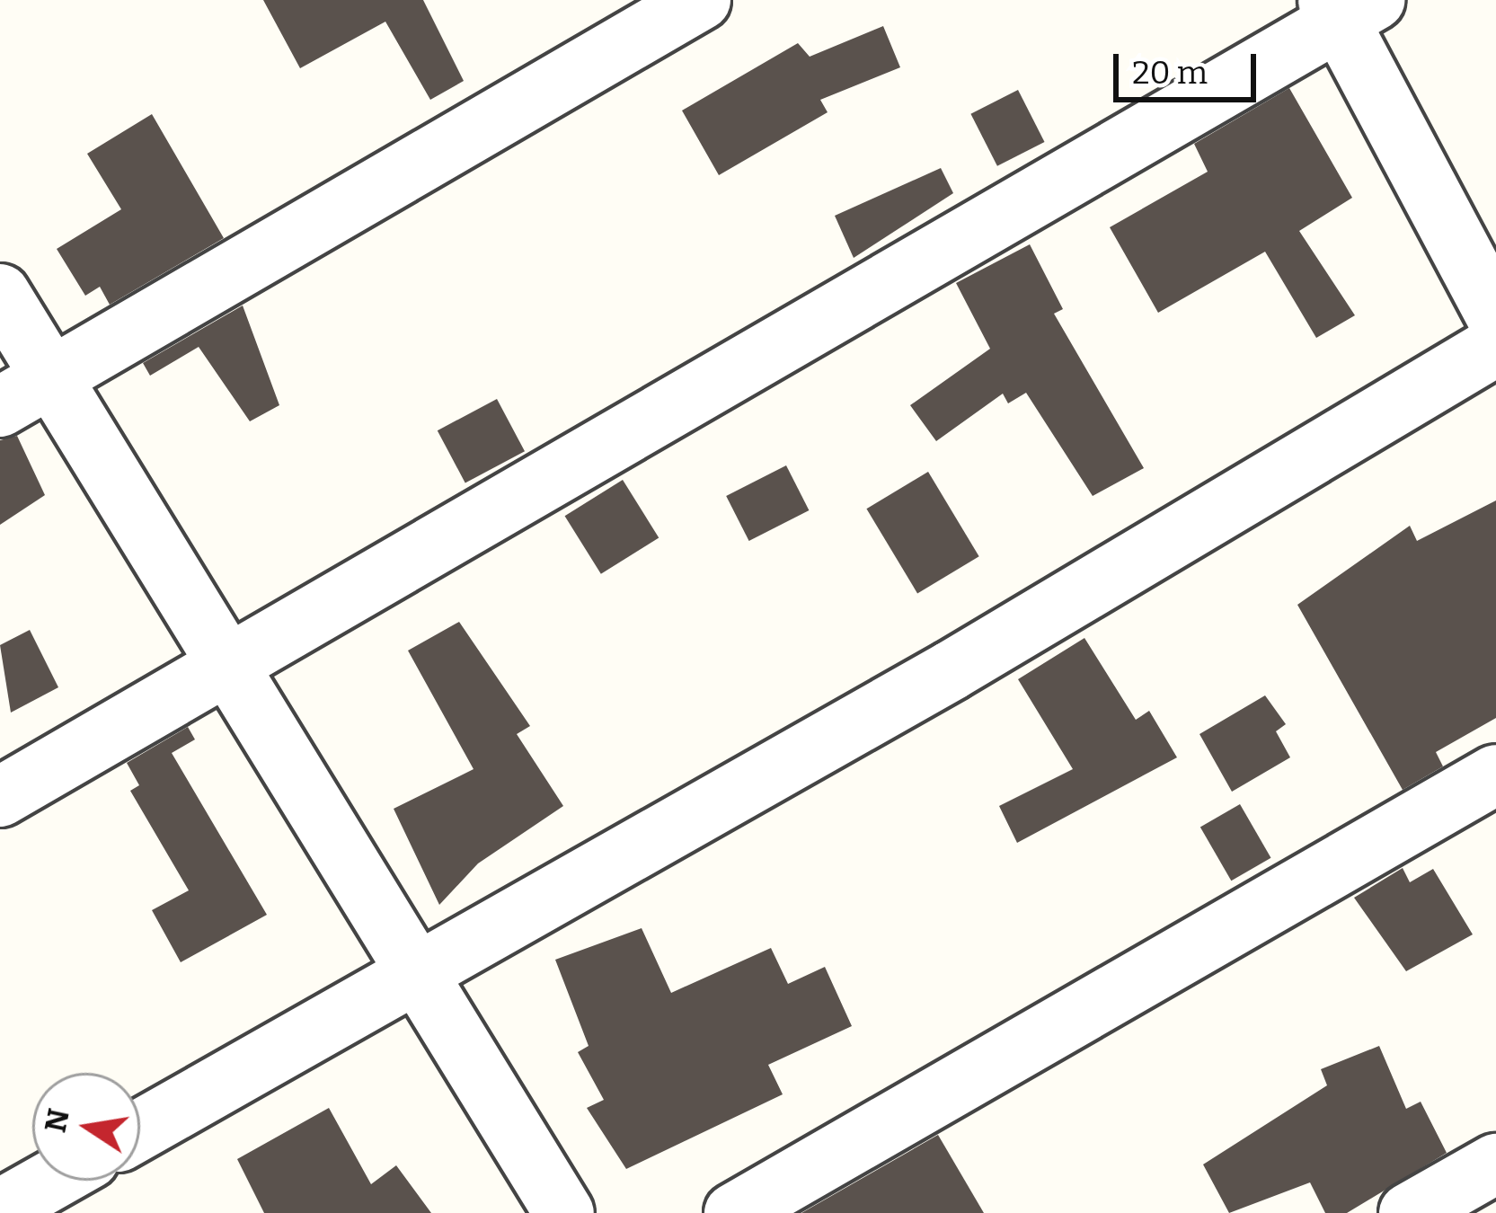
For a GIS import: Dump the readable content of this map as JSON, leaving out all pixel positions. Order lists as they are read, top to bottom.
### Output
{
  "scale_bar": "20 m",
  "north": "left"
}
